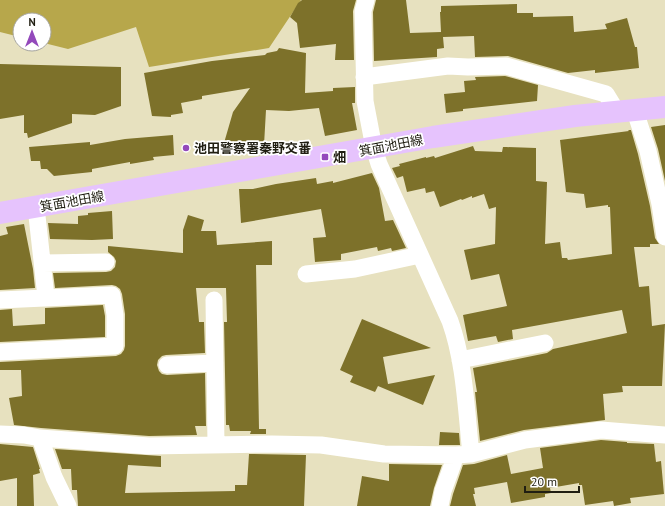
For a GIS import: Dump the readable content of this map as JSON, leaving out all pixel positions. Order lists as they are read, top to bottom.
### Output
{
  "streets": {
    "main road": ["箕面池田線"]
  },
  "places": {
    "other": ["池田警察署秦野交番"],
    "transit": ["畑"]
  },
  "scale_bar": "20 m",
  "north": "top"
}
